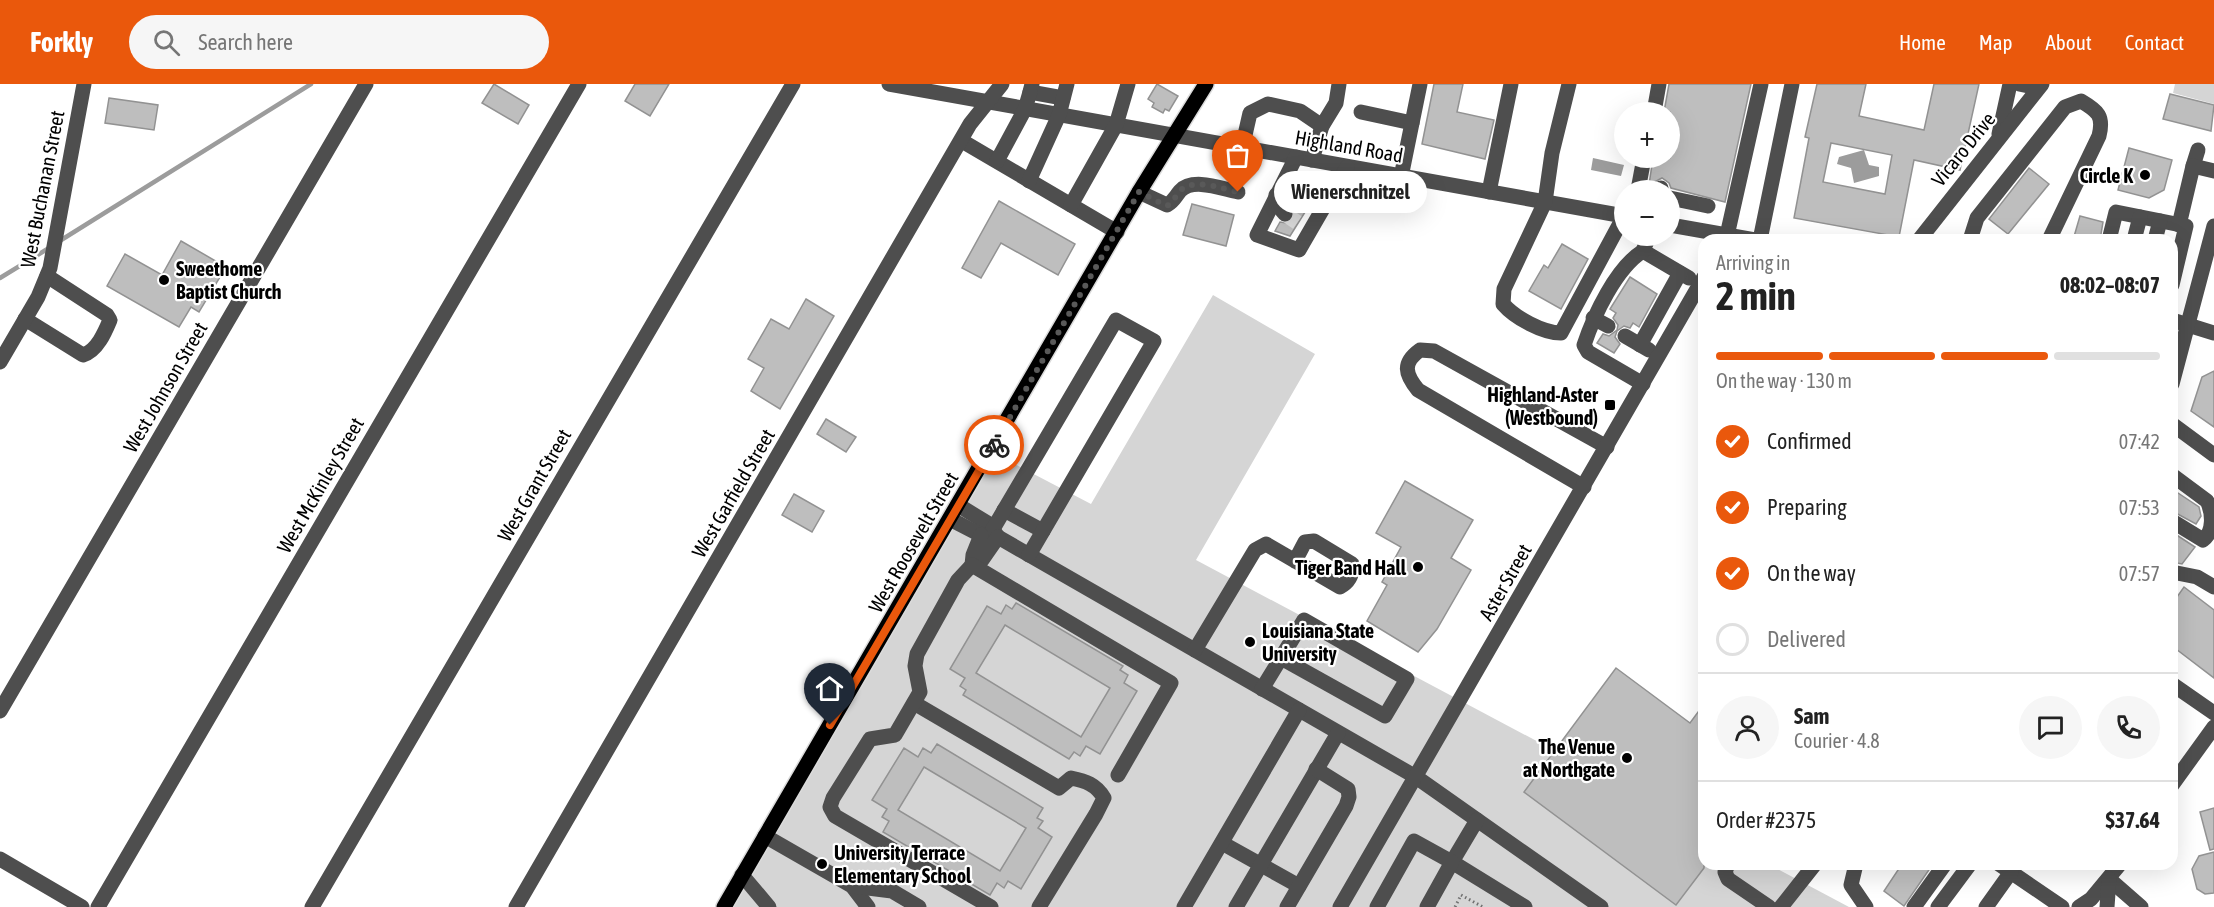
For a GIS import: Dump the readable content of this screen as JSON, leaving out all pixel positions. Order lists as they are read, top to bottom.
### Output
{
  "streets": {
    "main road": ["West Roosevelt Street"],
    "street": [
      "Highland Road",
      "Vicaro Drive",
      "West Buchanan Street",
      "West Johnson Street",
      "West McKinley Street",
      "West Grant Street",
      "West Garfield Street",
      "Aster Street"
    ]
  },
  "crossings": [
    ["Highland Road", "West Garfield Street"],
    ["Highland Road", "West Roosevelt Street"]
  ],
  "places": {
    "other": [
      "Circle K",
      "Wienerschnitzel",
      "Sweethome Baptist Church",
      "Tiger Band Hall",
      "Louisiana State University",
      "The Venue at Northgate",
      "University Terrace Elementary School"
    ],
    "transit": ["Highland-Aster (Westbound)"]
  },
  "page": {
    "header": "Forkly",
    "search": "Search here",
    "nav": [
      "Home",
      "Map",
      "About",
      "Contact"
    ],
    "map_buttons": ["+", "−"],
    "bubble": "Wienerschnitzel",
    "heading": ["2 min", "Arriving in", "08:02–08:07"],
    "panel": [
      "Sam",
      "Courier · 4.8",
      "Order #2375",
      "$37.64"
    ],
    "bar": "On the way · 130 m",
    "list": [
      ["Confirmed", "07:42"],
      ["Preparing", "07:53"],
      ["On the way", "07:57"],
      "Delivered"
    ]
  }
}
